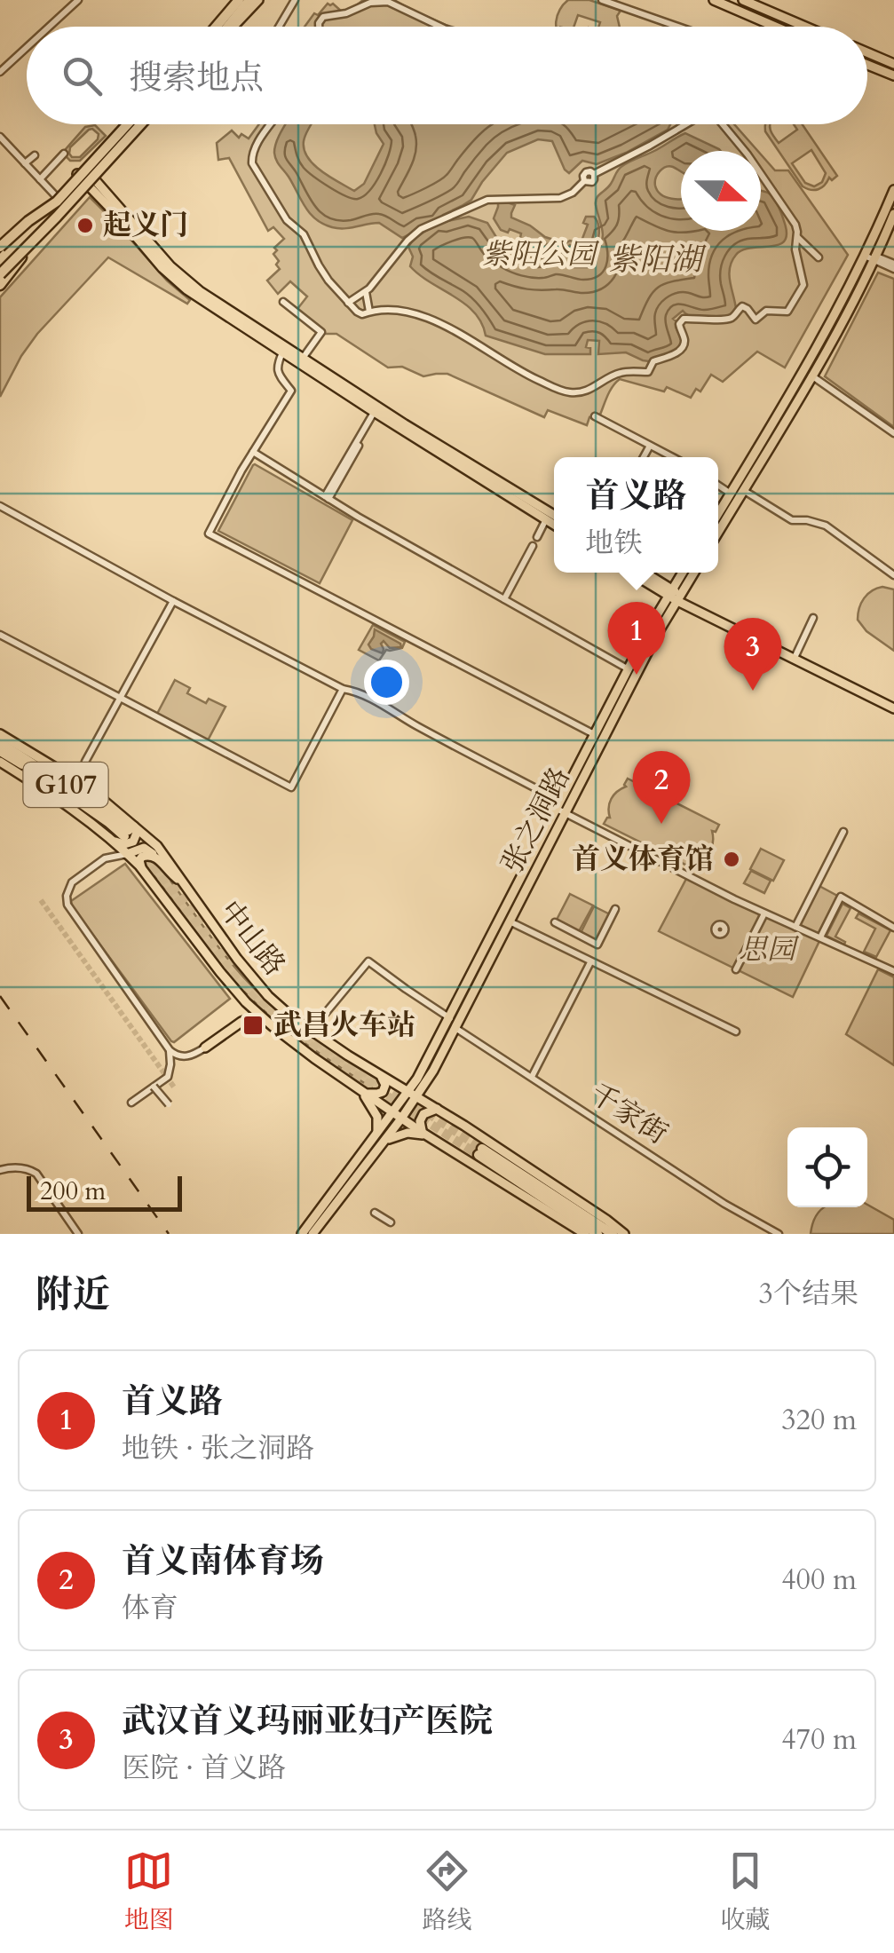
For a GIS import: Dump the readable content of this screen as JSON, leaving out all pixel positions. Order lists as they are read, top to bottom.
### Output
{
  "streets": {
    "highway": ["G107"],
    "main road": ["张之洞路", "中山路"],
    "street": ["千家街"]
  },
  "crossings": [
    ["G107", "中山路"],
    ["张之洞路", "中山路"],
    ["张之洞路", "千家街"]
  ],
  "water": ["紫阳湖"],
  "parks": ["紫阳公园", "思园"],
  "places": {
    "other": ["起义门", "首义体育馆"],
    "transit": ["武昌火车站"]
  },
  "scale_bar": "200 m",
  "north": "right",
  "page": {
    "search": "搜索地点",
    "popup": ["首义路", "地铁"],
    "pins": ["1", "3", "2"],
    "scale": "200 m",
    "heading": ["附近", "3个结果"],
    "list": [
      {
        "mark": "1",
        "name": "首义路",
        "note": "地铁 · 张之洞路",
        "value": "320 m"
      },
      {
        "mark": "2",
        "name": "首义南体育场",
        "note": "体育",
        "value": "400 m"
      },
      {
        "mark": "3",
        "name": "武汉首义玛丽亚妇产医院",
        "note": "医院 · 首义路",
        "value": "470 m"
      }
    ],
    "nav": ["地图", "路线", "收藏"]
  }
}
